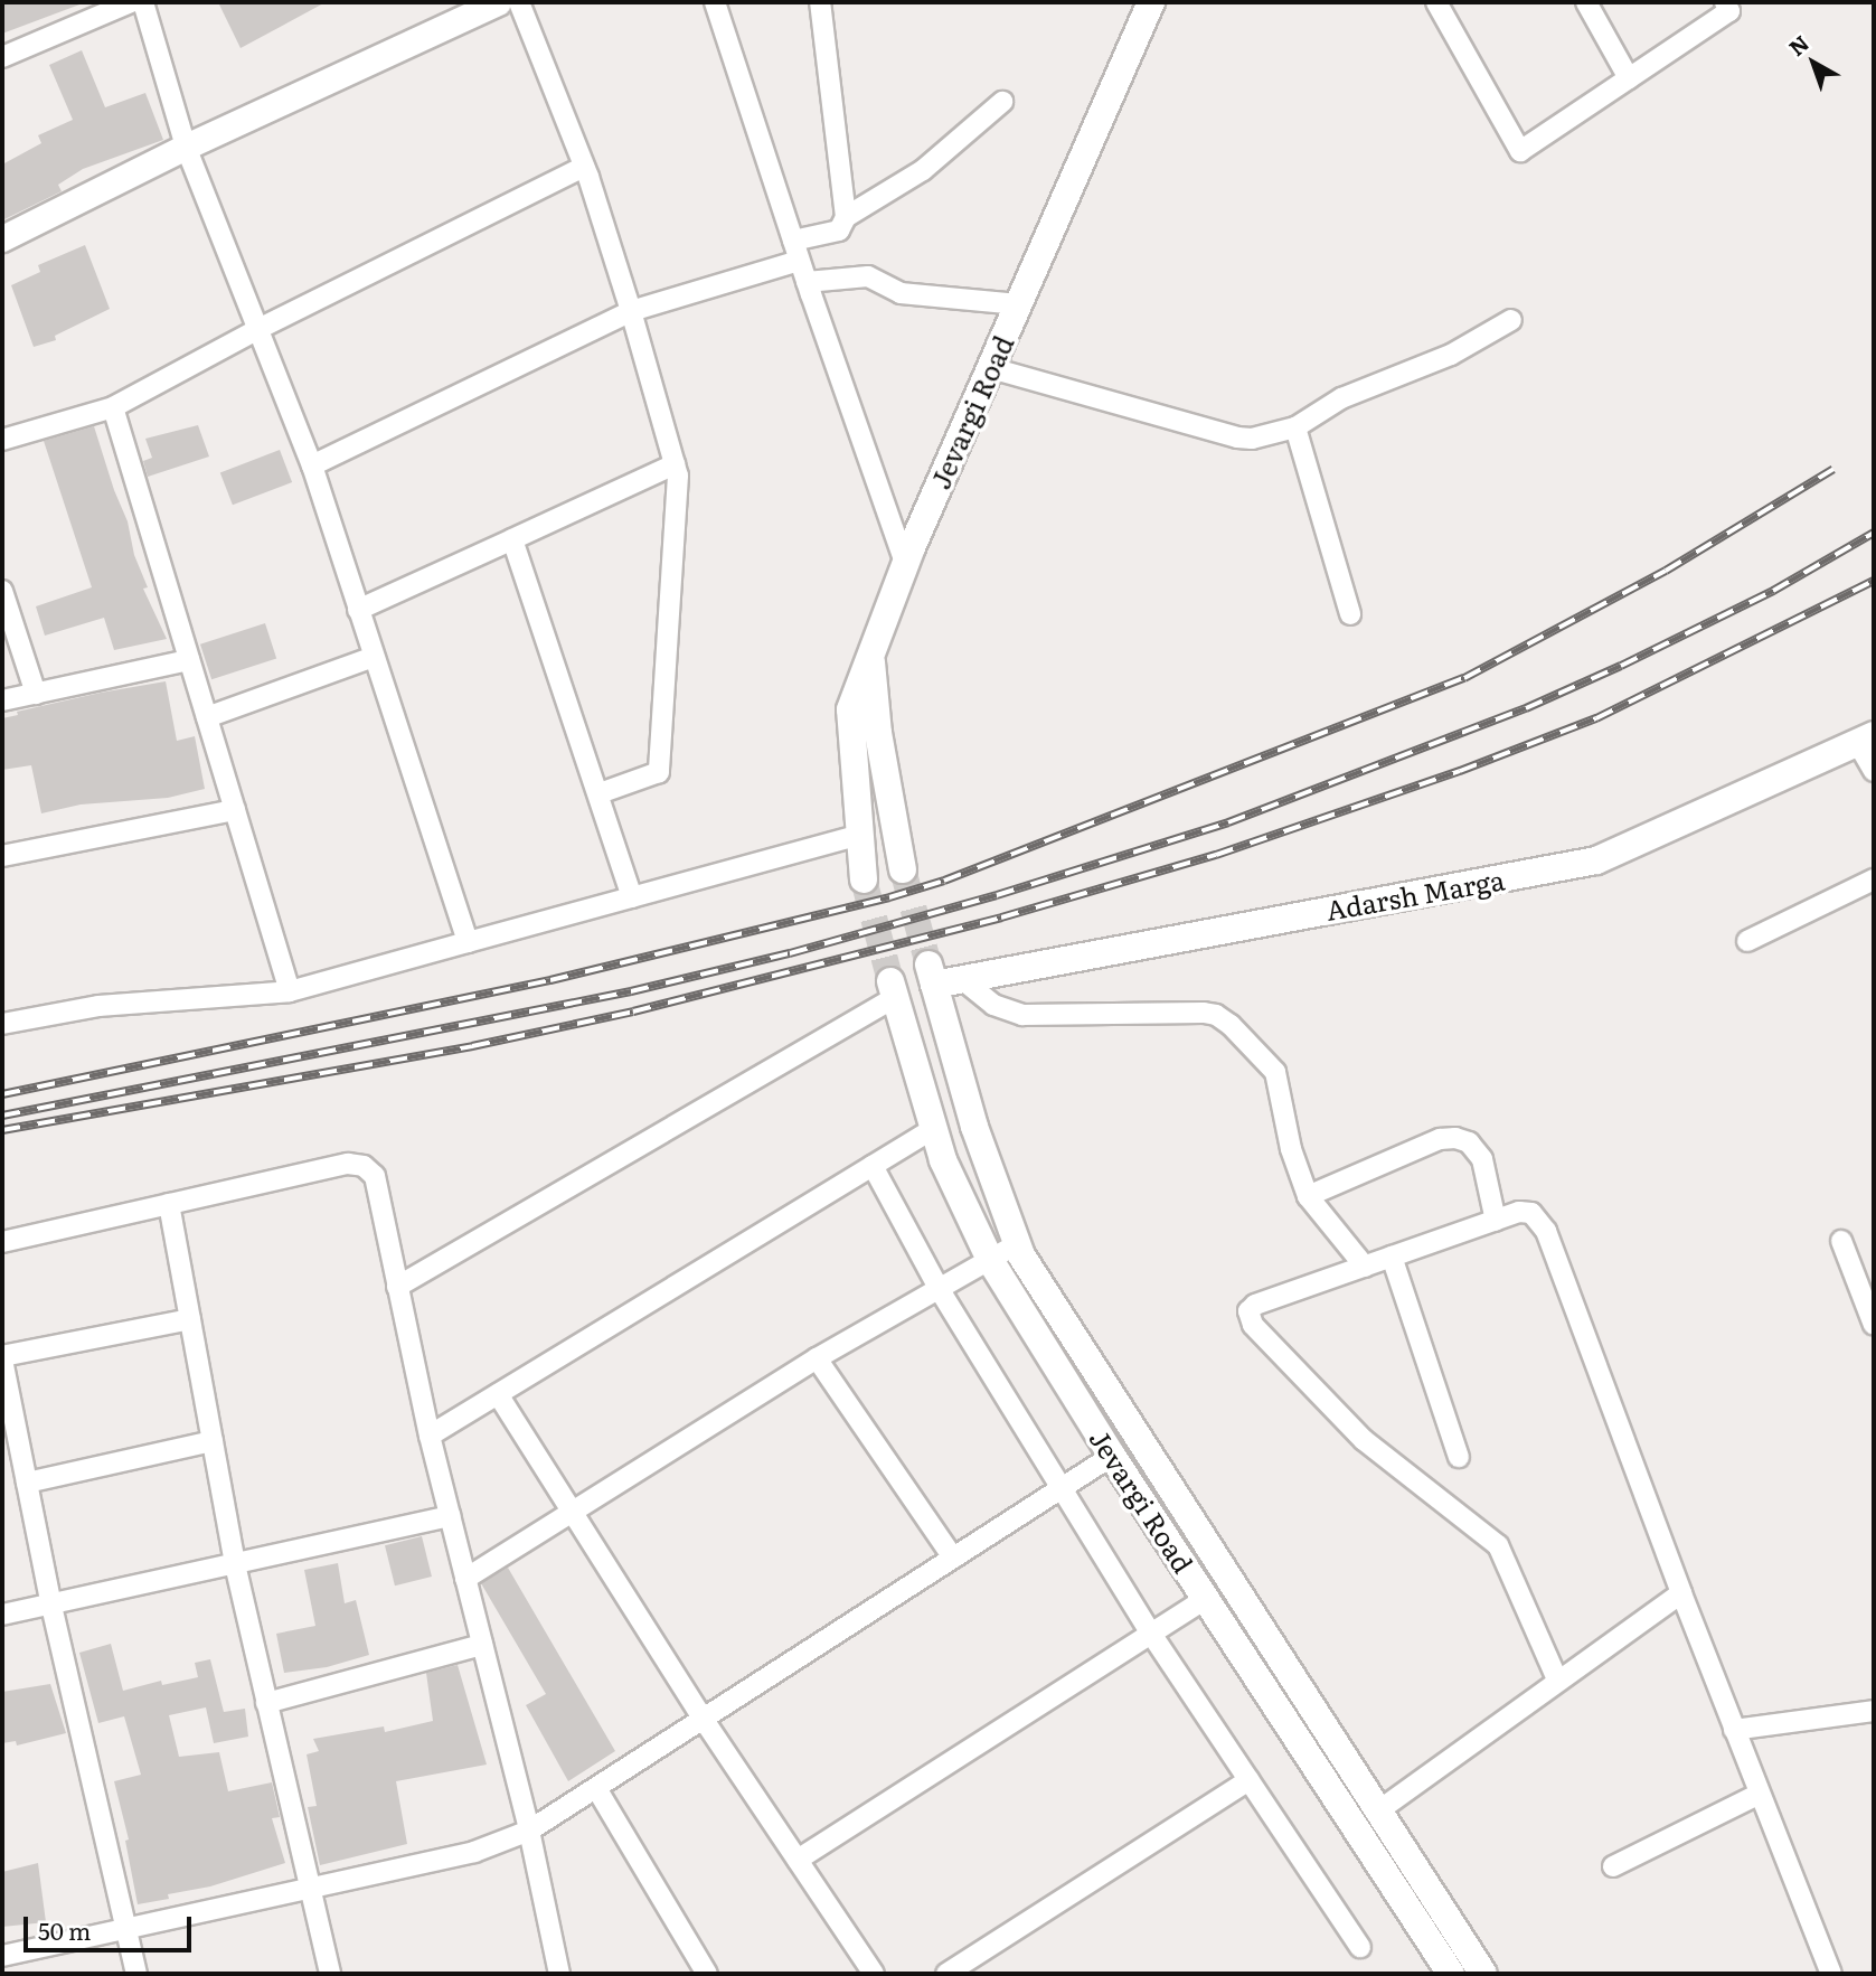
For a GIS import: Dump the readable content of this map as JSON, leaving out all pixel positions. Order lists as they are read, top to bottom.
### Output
{
  "streets": {
    "main road": ["Jevargi Road", "Adarsh Marga"]
  },
  "scale_bar": "50 m",
  "north": "top left"
}
